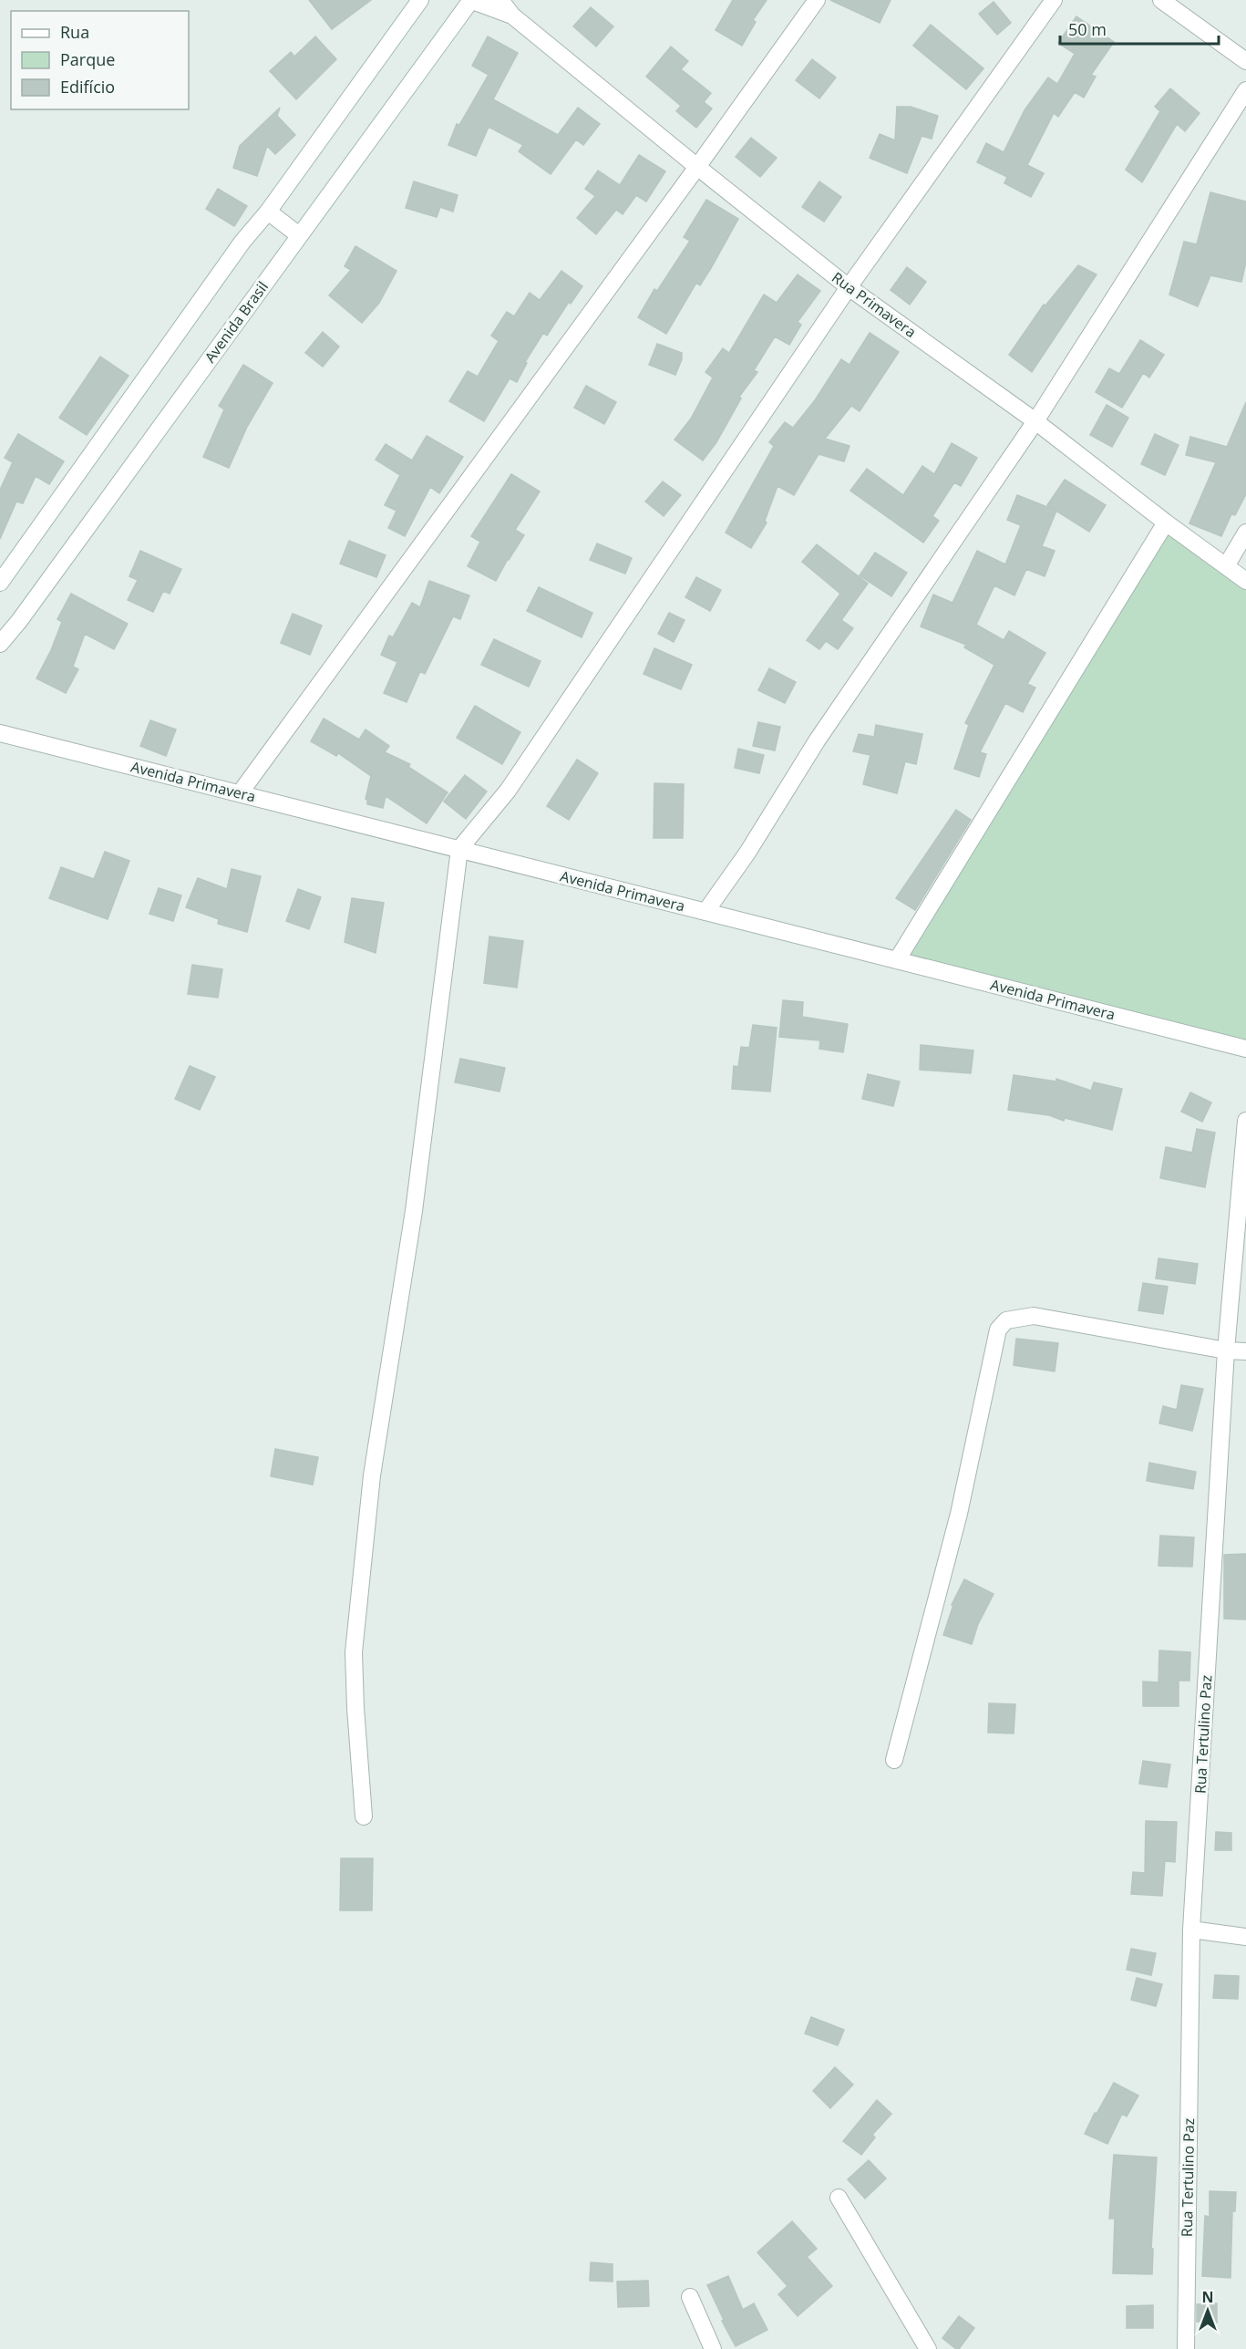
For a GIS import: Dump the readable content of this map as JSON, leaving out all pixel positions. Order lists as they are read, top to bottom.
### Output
{
  "streets": {
    "street": [
      "Rua Primavera",
      "Avenida Brasil",
      "Avenida Primavera",
      "Rua Tertulino Paz"
    ]
  },
  "legend": ["Rua", "Parque", "Edifício"],
  "scale_bar": "50 m",
  "north": "top"
}
